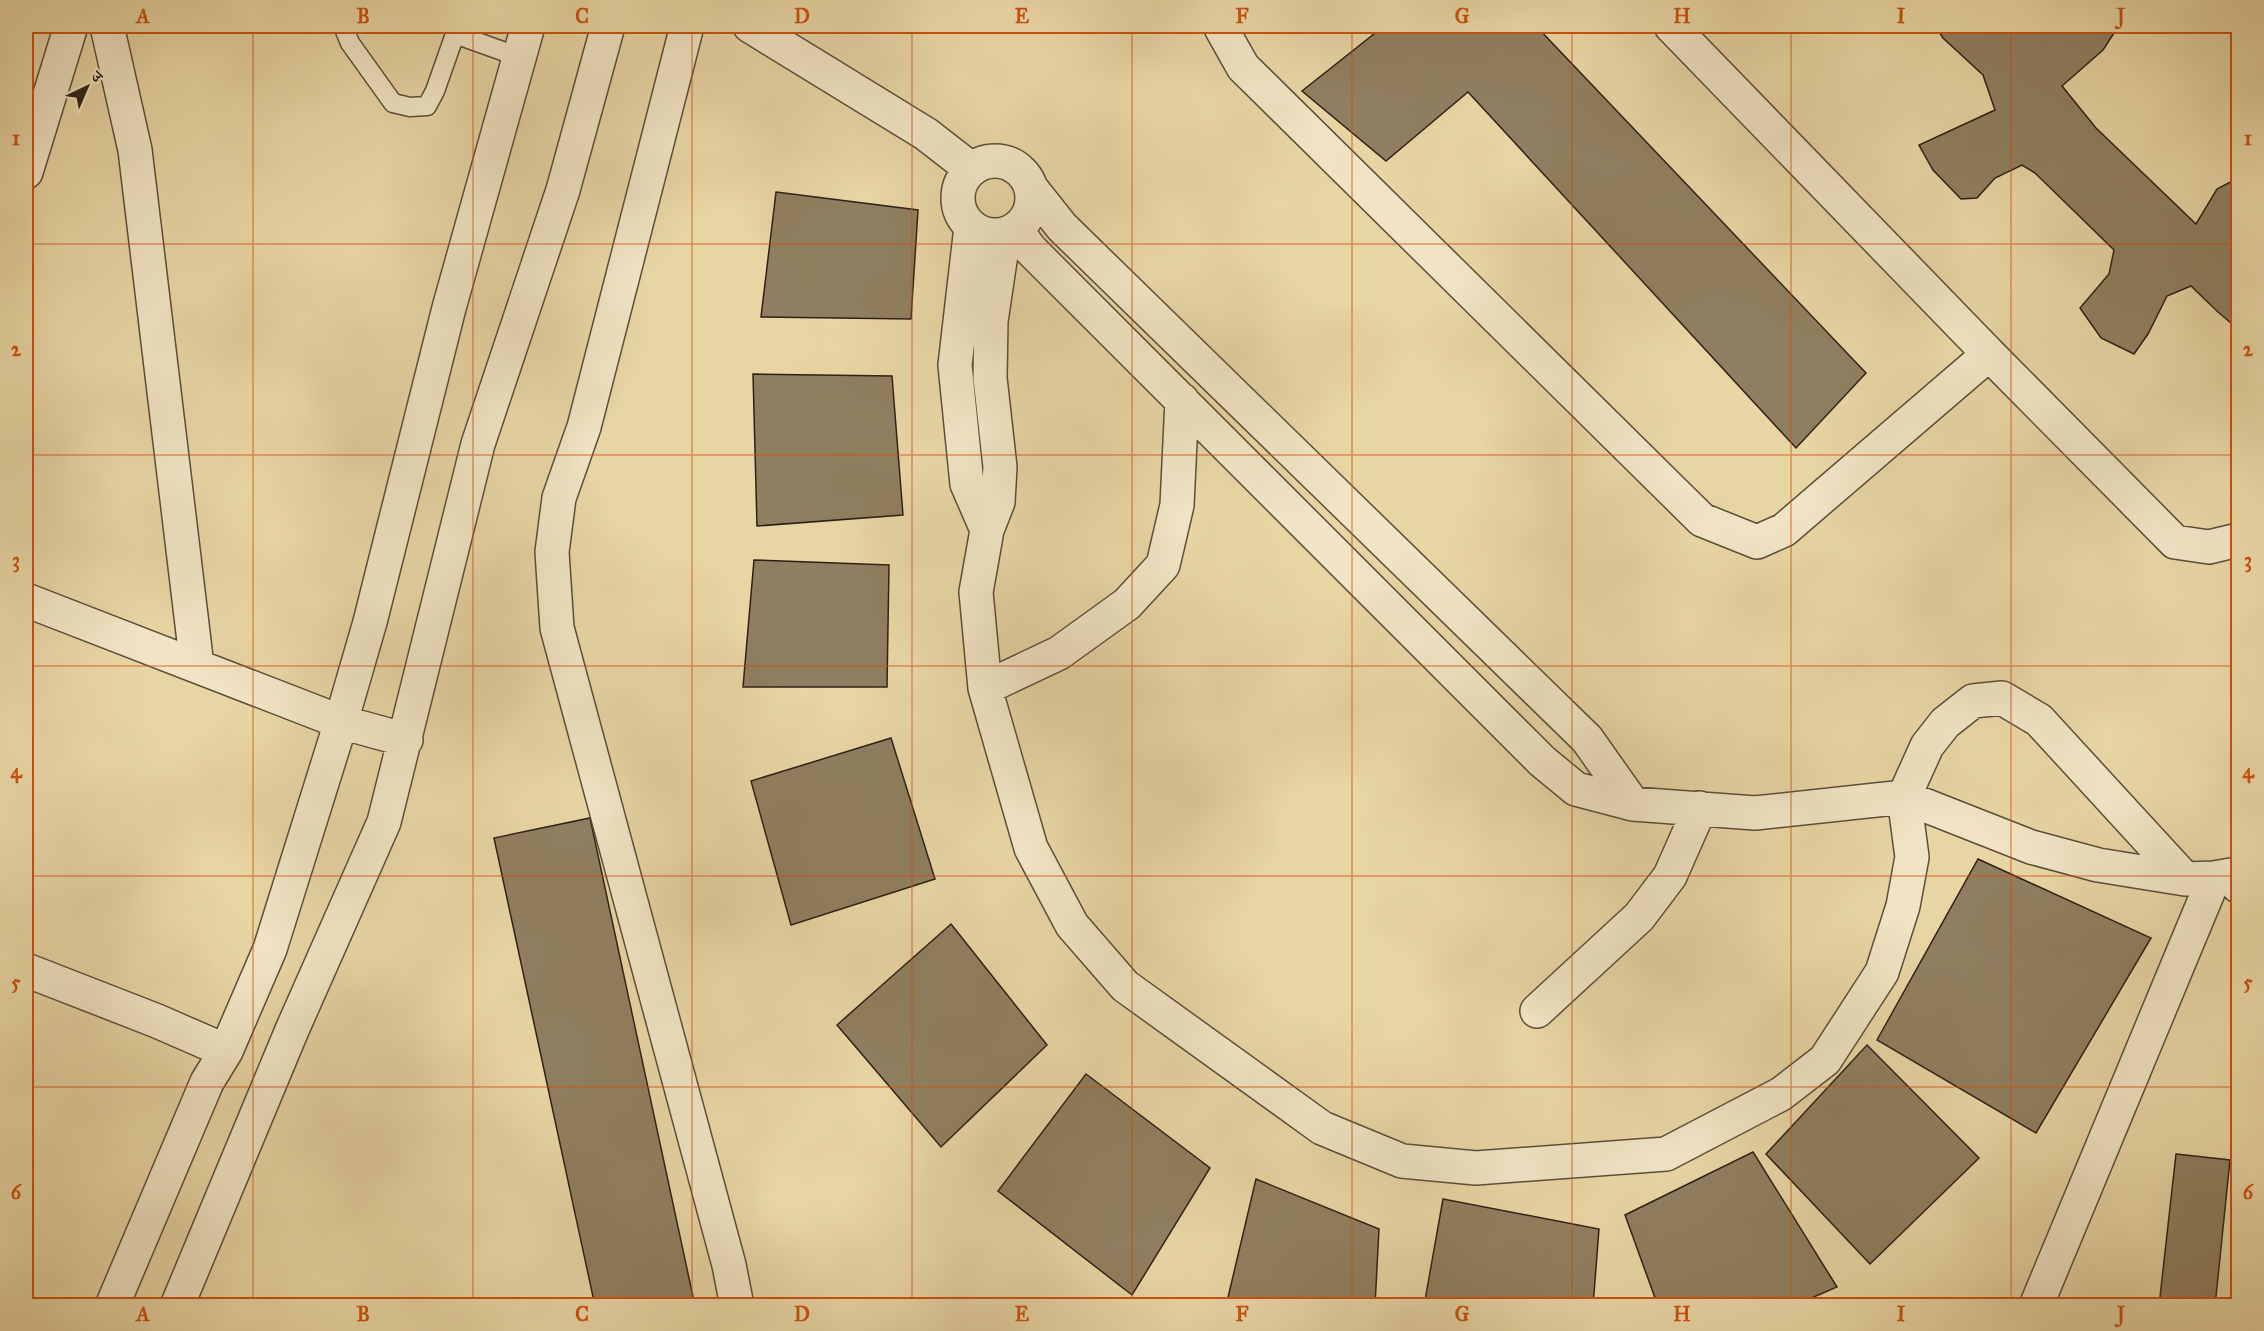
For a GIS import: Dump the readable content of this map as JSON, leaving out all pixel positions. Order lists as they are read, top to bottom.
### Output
{
  "north": "top right",
  "grid": {
    "columns": [
      "A",
      "B",
      "C",
      "D",
      "E",
      "F",
      "G",
      "H",
      "I",
      "J"
    ],
    "rows": [
      "1",
      "2",
      "3",
      "4",
      "5",
      "6"
    ]
  }
}
